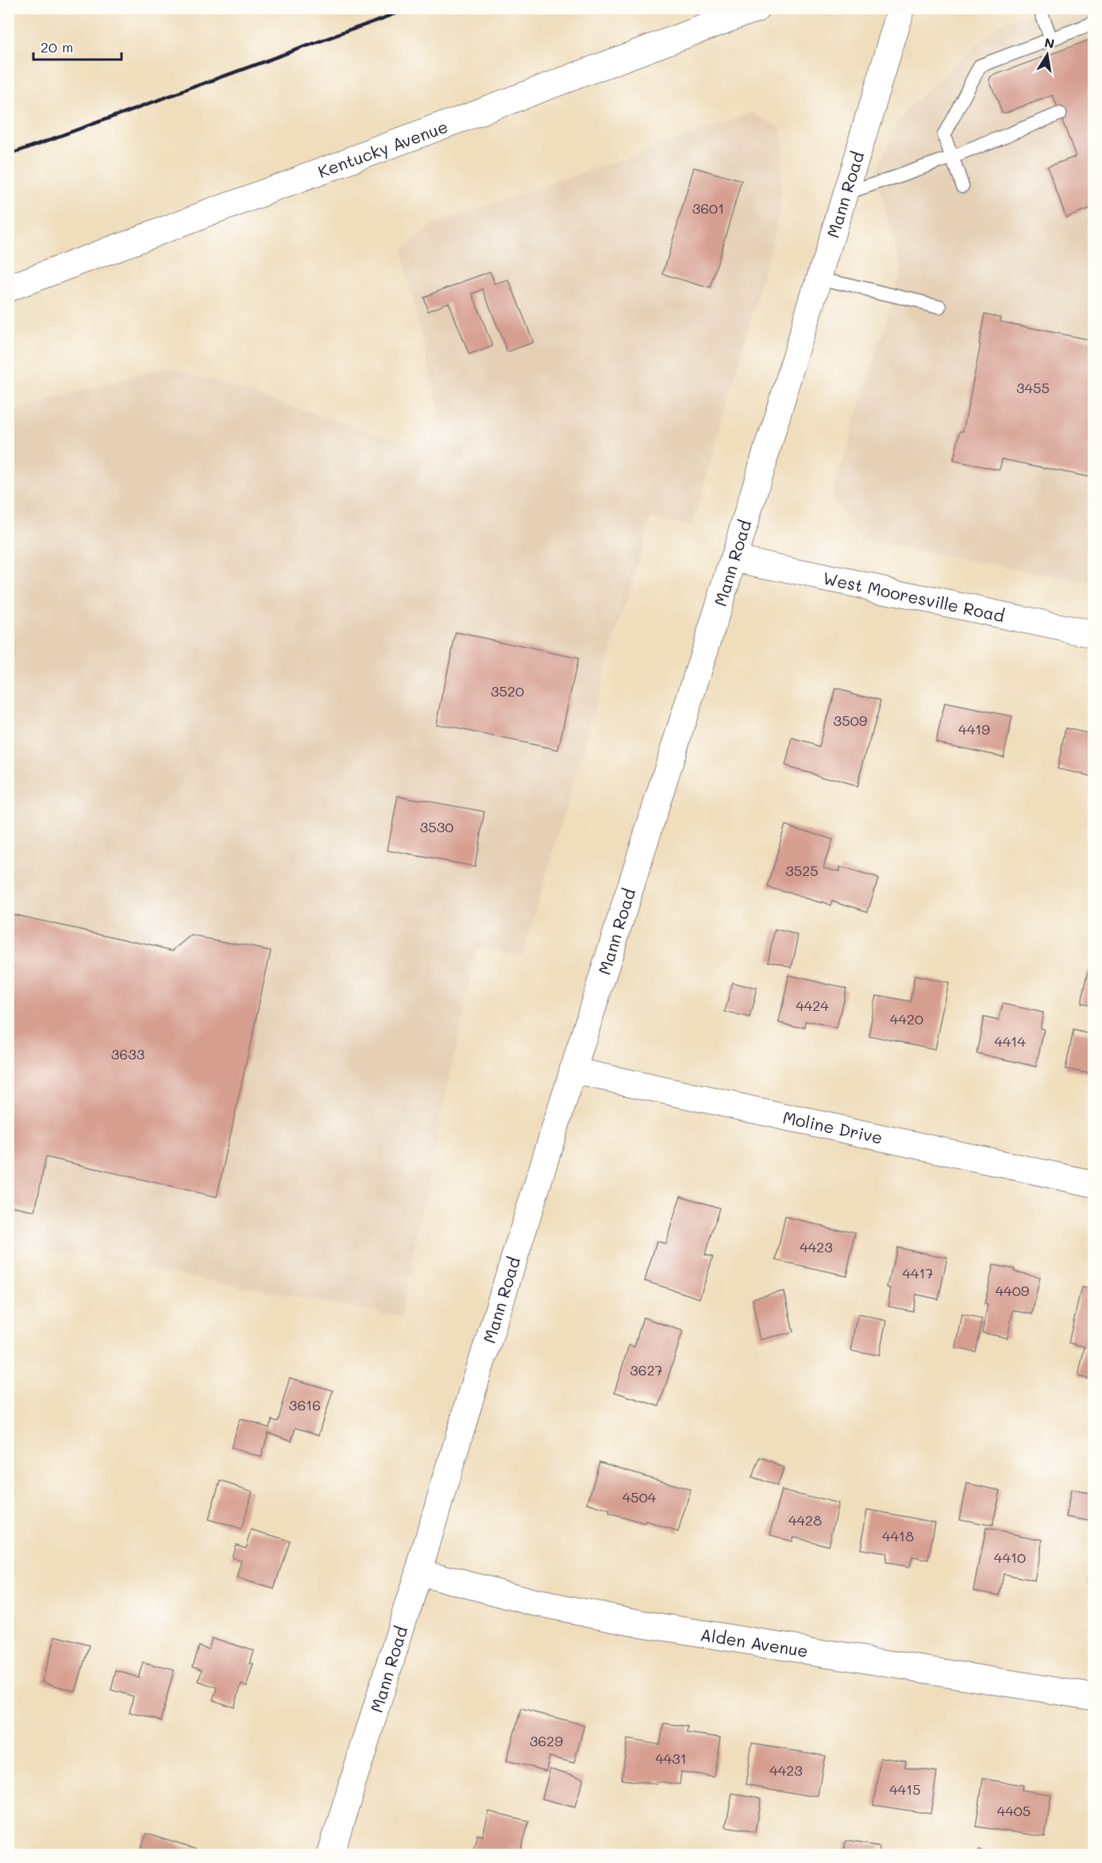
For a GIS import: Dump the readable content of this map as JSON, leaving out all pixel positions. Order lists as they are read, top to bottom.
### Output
{
  "streets": {
    "main road": [
      "Kentucky Avenue",
      "Mann Road",
      "West Mooresville Road",
      "Moline Drive",
      "Alden Avenue"
    ]
  },
  "crossings": [
    ["Mann Road", "West Mooresville Road"],
    ["Mann Road", "Moline Drive"],
    ["Mann Road", "Alden Avenue"]
  ],
  "house_numbers": [
    "3601",
    "3455",
    "3520",
    "3509",
    "4419",
    "3530",
    "3525",
    "4424",
    "4420",
    "4414",
    "3633",
    "4423",
    "4417",
    "4409",
    "3627",
    "3616",
    "4504",
    "4428",
    "4418",
    "4410",
    "3629",
    "4431",
    "4423",
    "4415",
    "4405"
  ],
  "scale_bar": "20 m",
  "north": "top"
}
